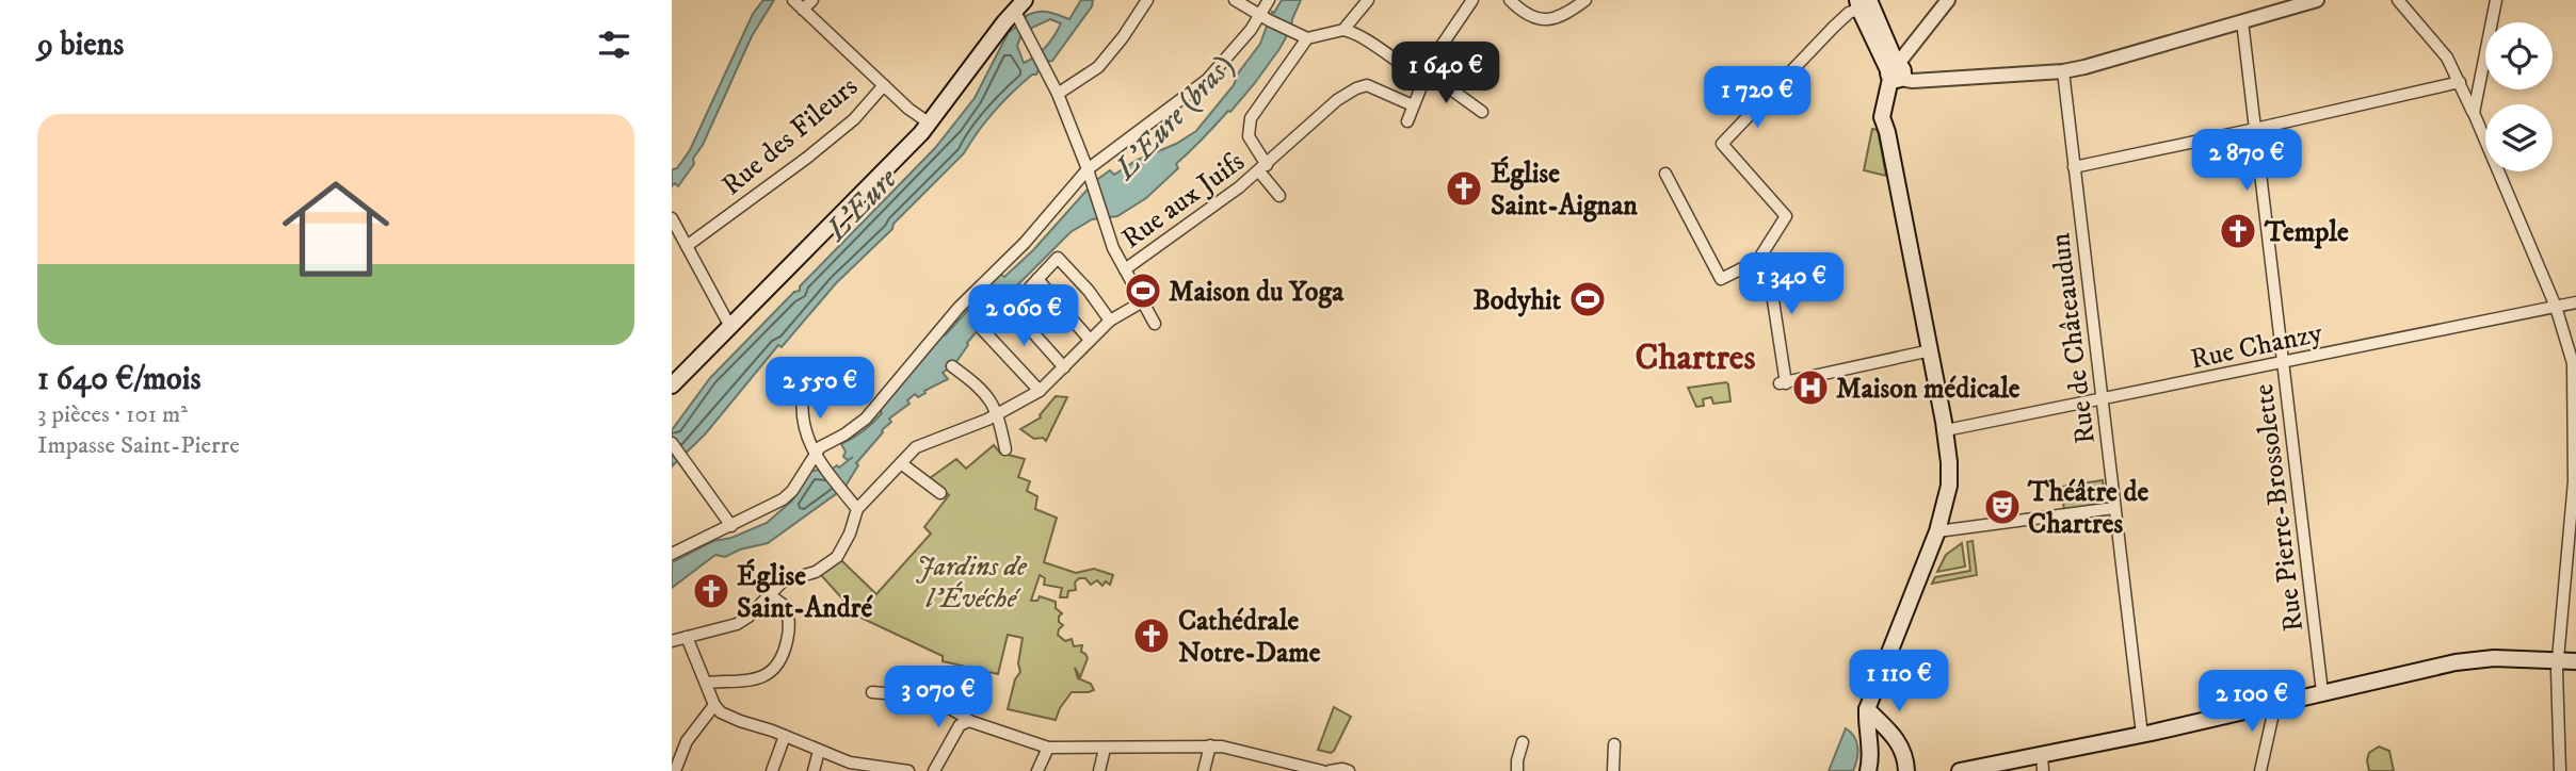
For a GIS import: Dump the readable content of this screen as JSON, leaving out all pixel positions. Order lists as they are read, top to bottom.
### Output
{
  "streets": {
    "street": [
      "Rue des Fileurs",
      "Rue aux Juifs",
      "Rue de Châteaudun",
      "Rue Chanzy",
      "Rue Pierre-Brossolette"
    ]
  },
  "crossings": [
    ["Rue de Châteaudun", "Rue Chanzy"],
    ["Rue Chanzy", "Rue Pierre-Brossolette"]
  ],
  "districts": ["Chartres"],
  "water": ["L'Eure (bras)", "L'Eure"],
  "parks": ["Jardins de l'Évéché"],
  "places": {
    "church": [
      "Église Saint-Aignan",
      "Temple",
      "Église Saint-André",
      "Cathédrale Notre-Dame"
    ],
    "sports": ["Maison du Yoga", "Bodyhit"],
    "hospital": ["Maison médicale"],
    "theatre": ["Théâtre de Chartres"]
  },
  "page": {
    "heading": "9 biens",
    "price": [
      "1 640 €",
      "1 720 €",
      "2 870 €",
      "1 340 €",
      "2 060 €",
      "2 550 €",
      "1 110 €",
      "3 070 €",
      "2 100 €"
    ],
    "list": [
      {
        "name": "1 640 €/mois",
        "note": "3 pièces · 101 m² · Impasse Saint-Pierre"
      }
    ]
  }
}
